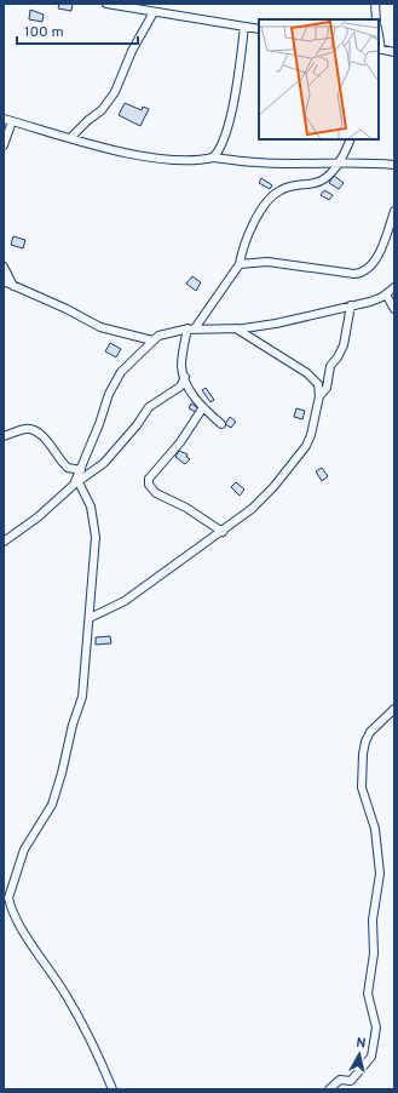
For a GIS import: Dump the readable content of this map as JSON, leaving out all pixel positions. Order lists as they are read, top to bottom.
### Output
{
  "scale_bar": "100 m",
  "north": "top"
}
